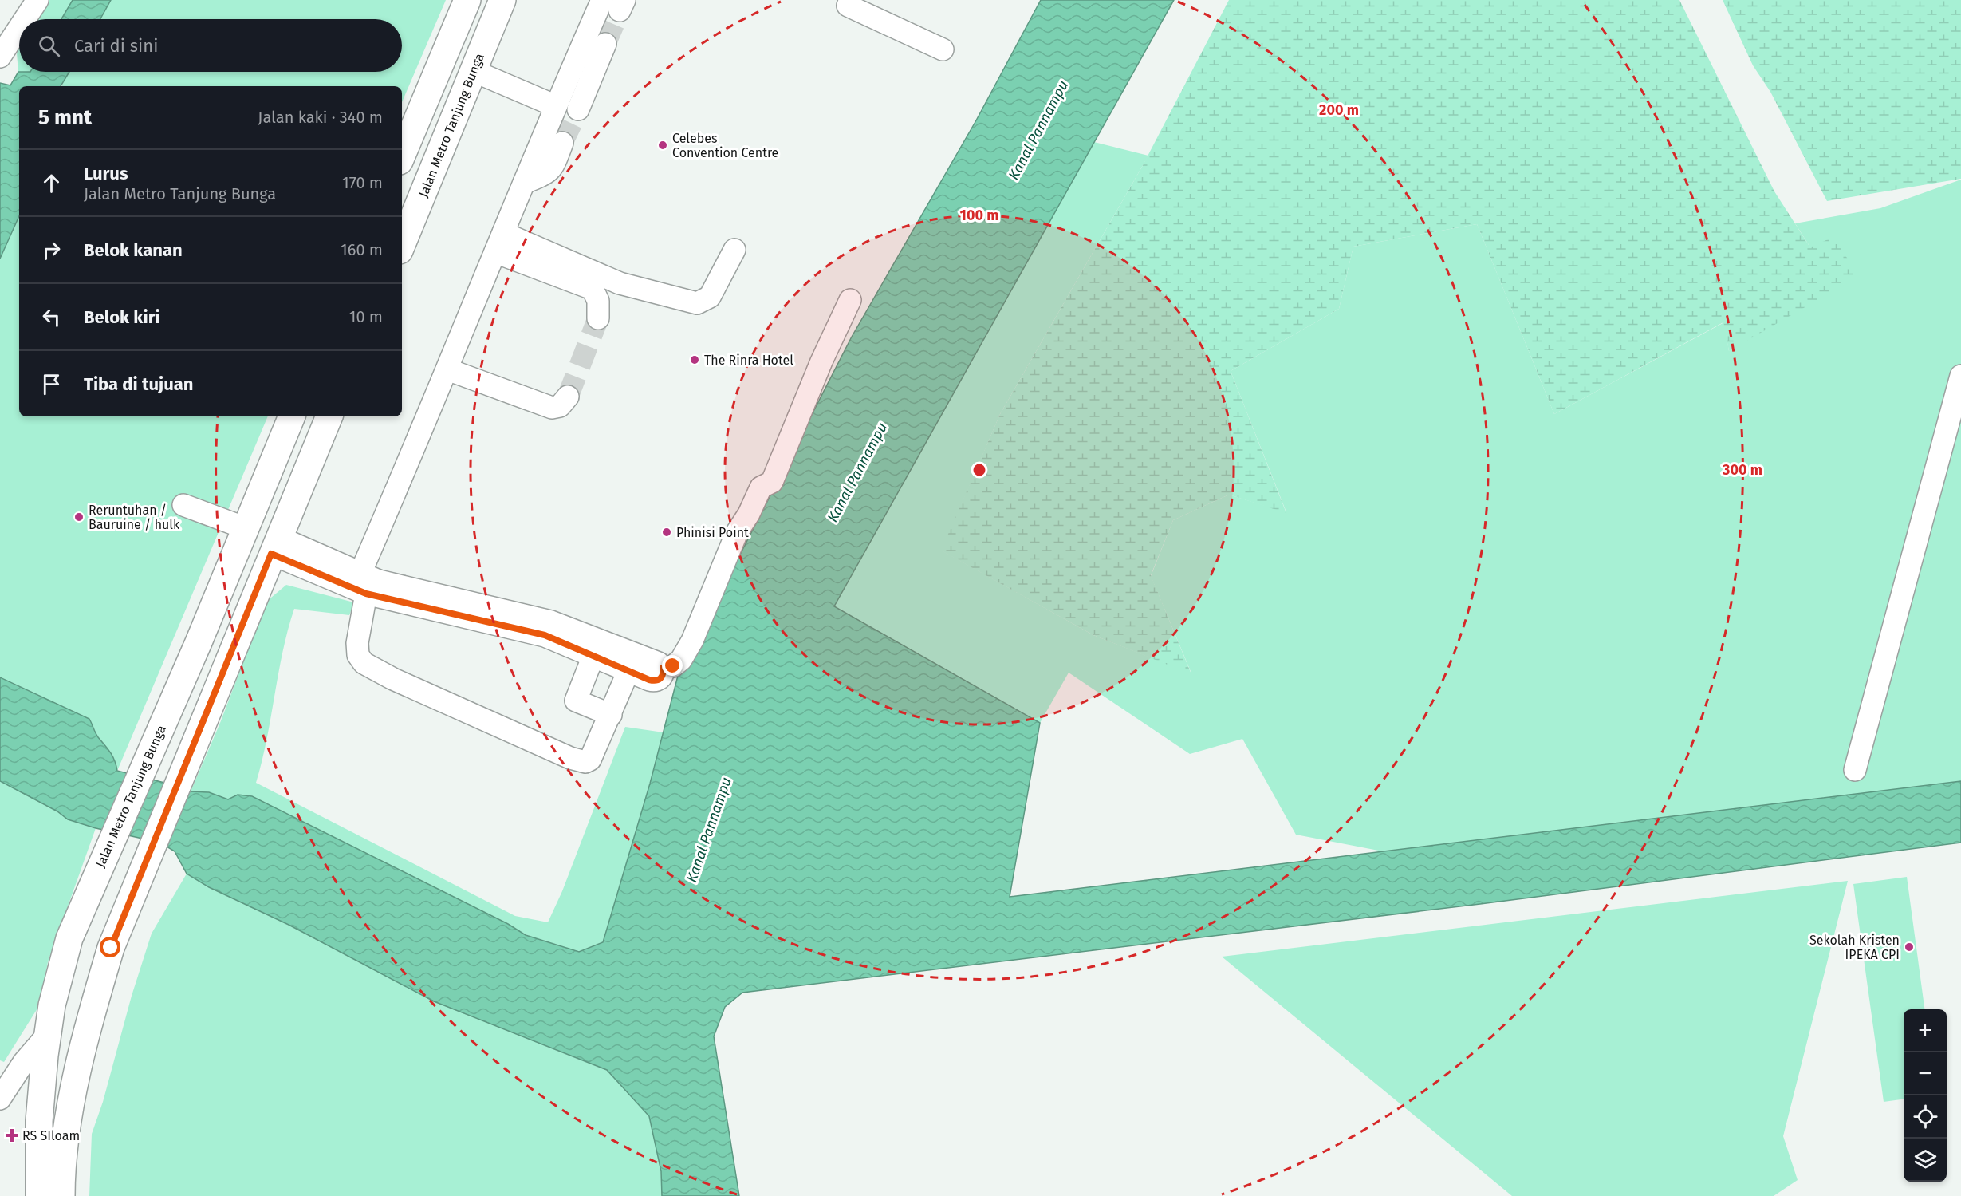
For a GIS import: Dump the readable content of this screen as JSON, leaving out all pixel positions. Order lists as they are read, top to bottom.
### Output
{
  "streets": {
    "main road": ["Jalan Metro Tanjung Bunga"]
  },
  "water": ["Kanal Pannampu"],
  "places": {
    "other": [
      "Celebes Convention Centre",
      "The Rinra Hotel",
      "Reruntuhan / Bauruine / hulk",
      "Phinisi Point",
      "Sekolah Kristen IPEKA CPI"
    ],
    "health": ["RS SIloam"]
  },
  "page": {
    "search": "Cari di sini",
    "heading": ["5 mnt", "Jalan kaki · 340 m"],
    "list": [
      ["Lurus", "Jalan Metro Tanjung Bunga", "170 m"],
      ["Belok kanan", "160 m"],
      ["Belok kiri", "10 m"],
      "Tiba di tujuan"
    ],
    "map_buttons": ["+", "−"]
  },
  "rings": ["200 m", "100 m", "300 m"]
}
